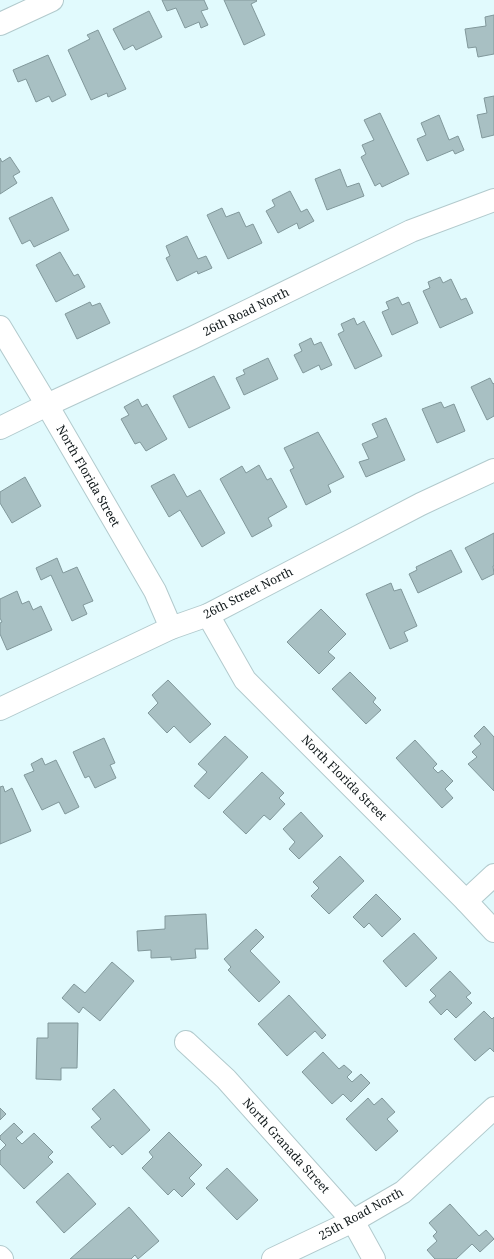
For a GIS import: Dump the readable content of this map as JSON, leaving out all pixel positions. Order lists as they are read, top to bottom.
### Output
{
  "streets": {
    "street": [
      "26th Road North",
      "North Florida Street",
      "26th Street North",
      "North Granada Street",
      "25th Road North"
    ]
  },
  "crossings": [
    ["26th Road North", "North Florida Street"],
    ["North Florida Street", "26th Street North"],
    ["North Granada Street", "25th Road North"]
  ]
}
